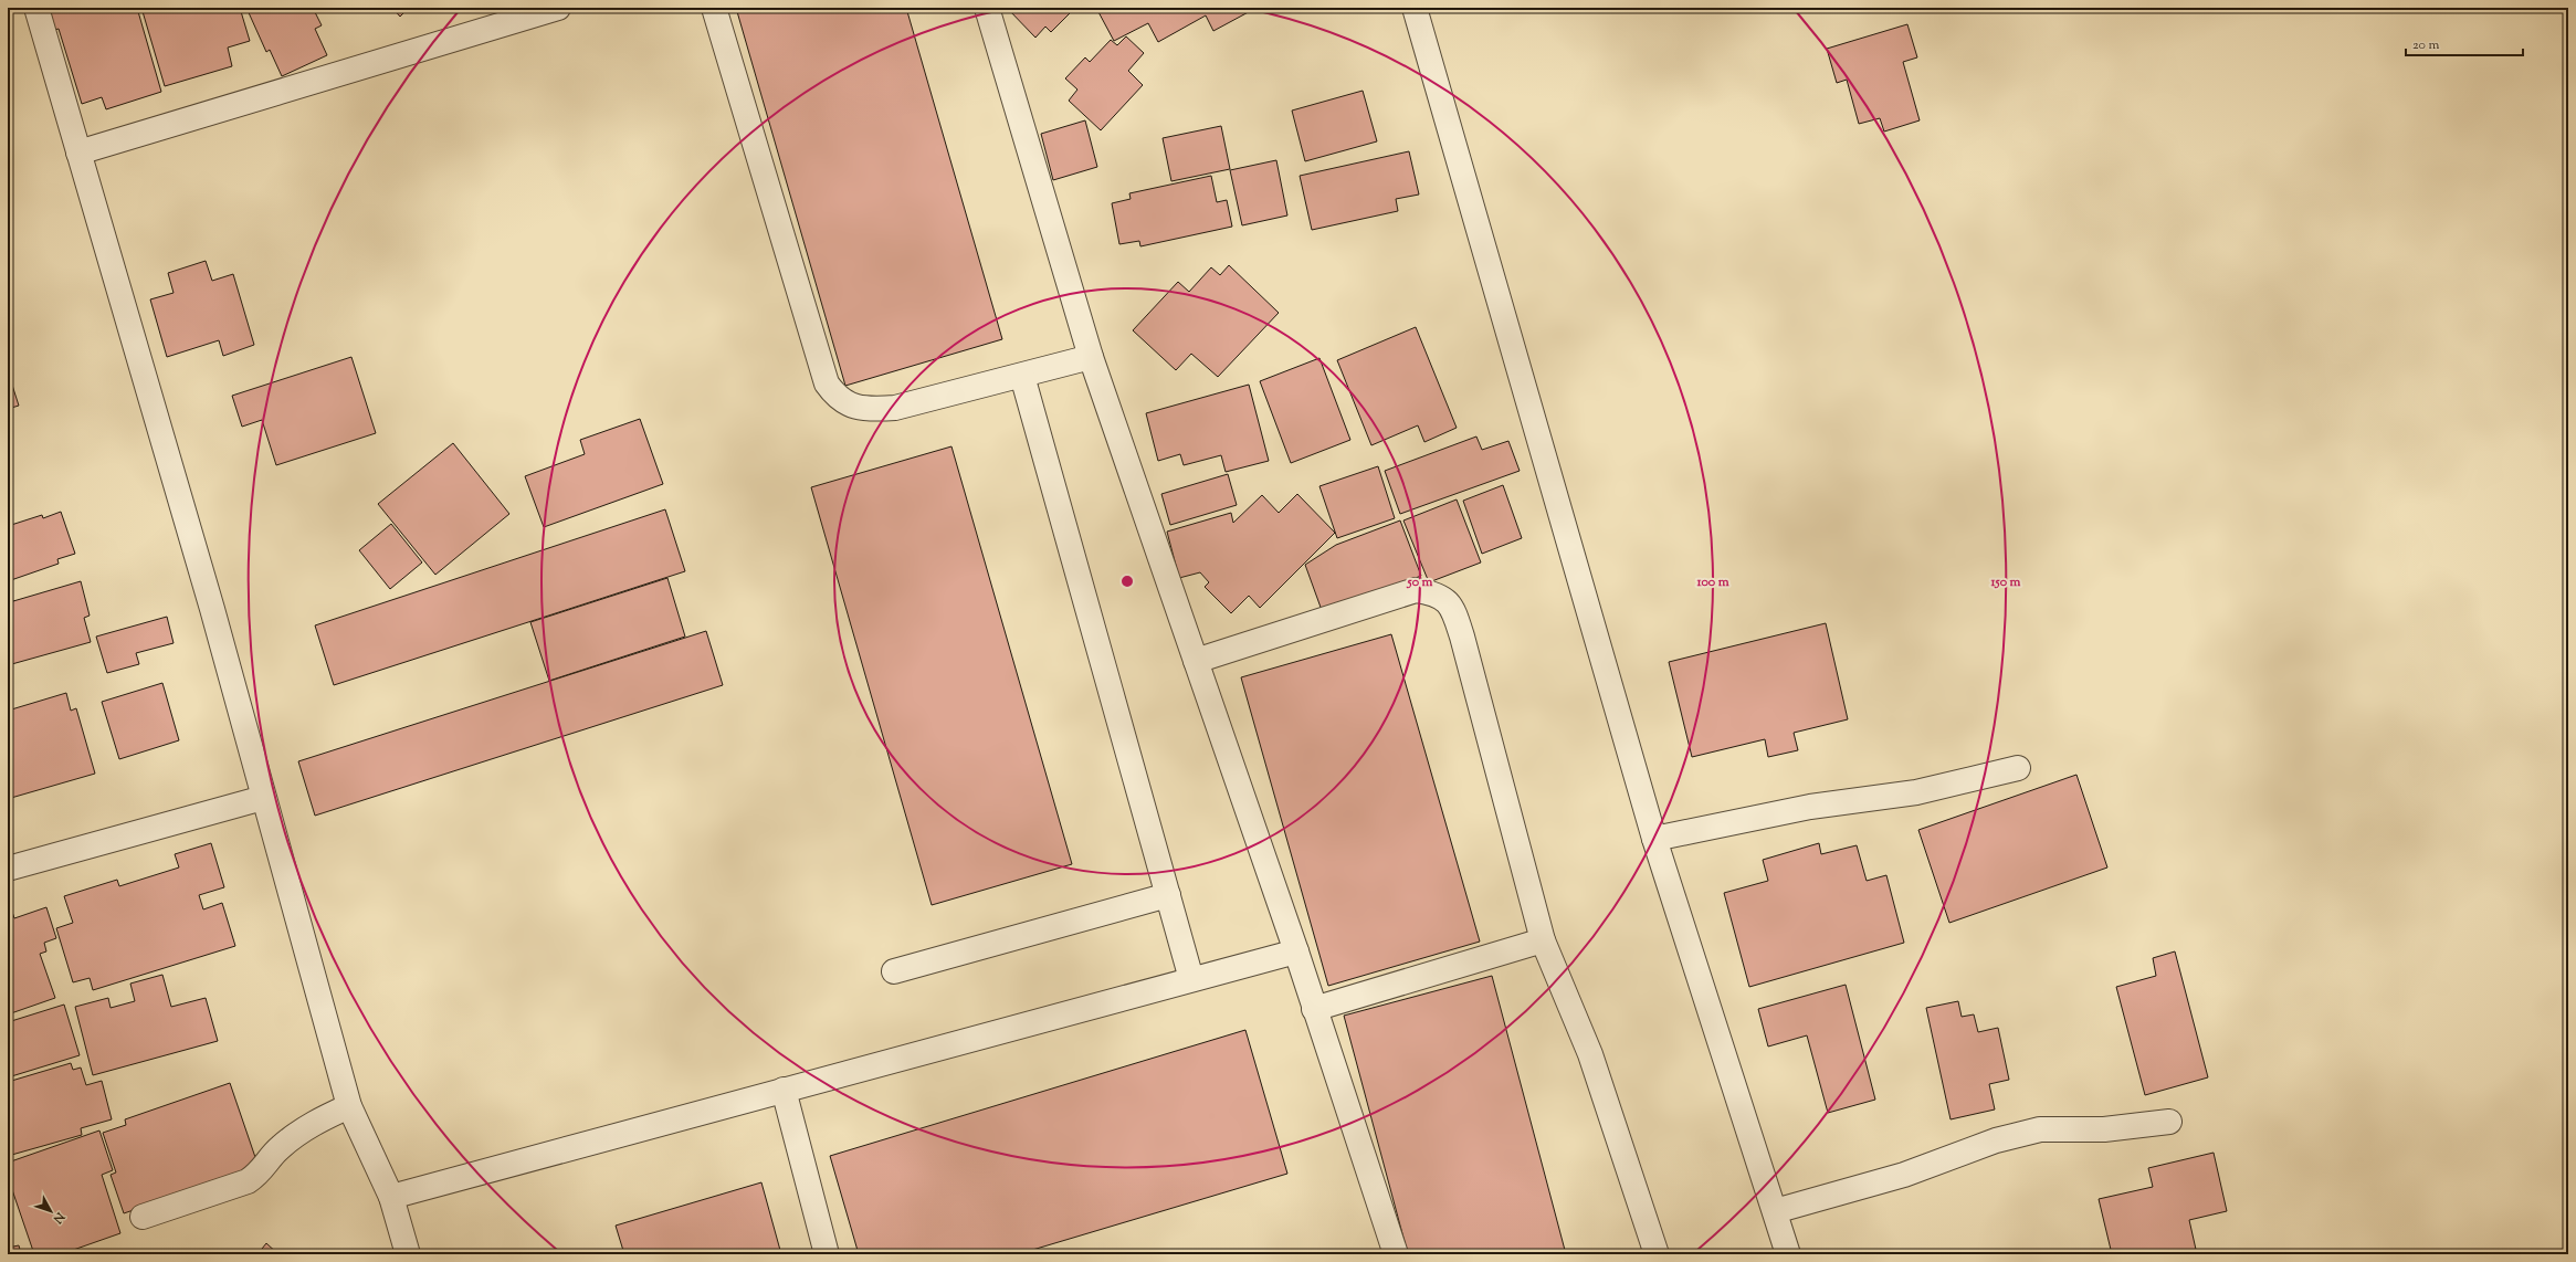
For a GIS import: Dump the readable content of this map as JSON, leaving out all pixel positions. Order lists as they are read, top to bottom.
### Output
{
  "scale_bar": "20 m",
  "north": "bottom right",
  "rings": ["50 m", "100 m", "150 m"]
}
